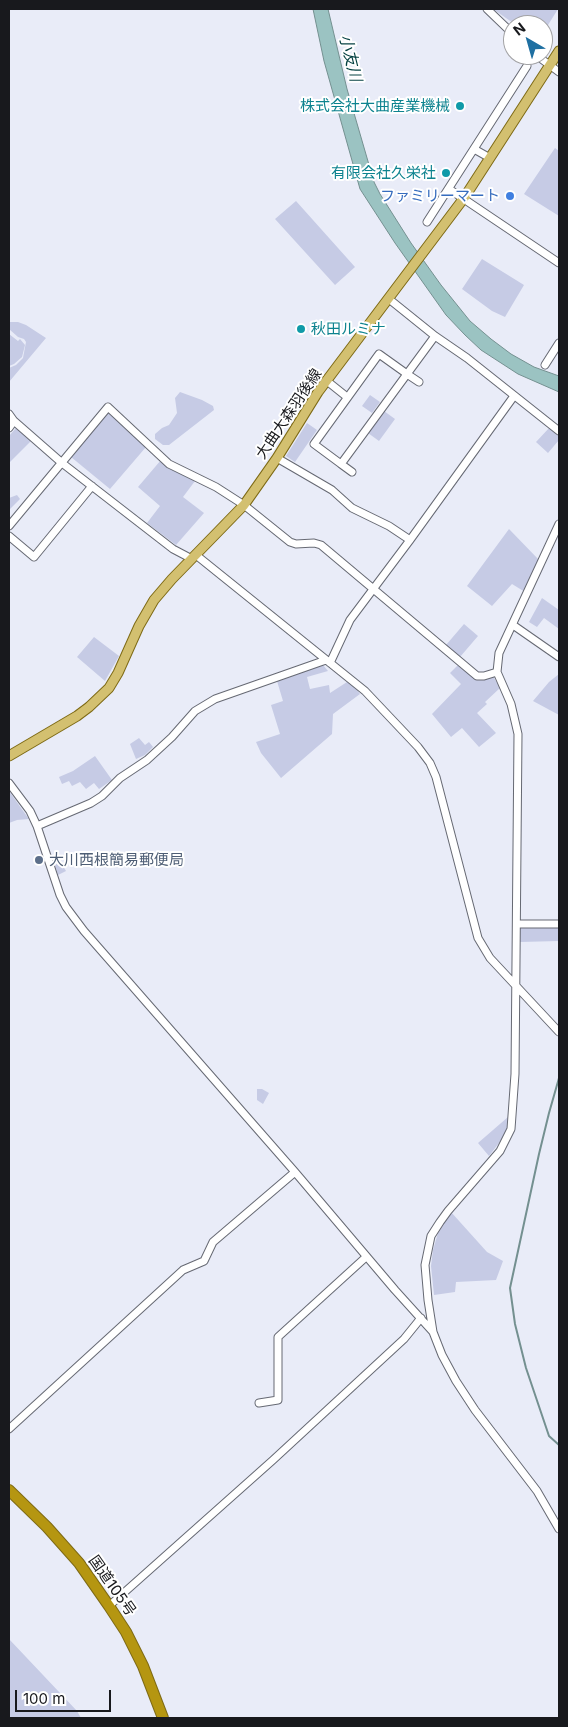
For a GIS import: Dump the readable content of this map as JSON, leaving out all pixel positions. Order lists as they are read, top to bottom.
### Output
{
  "streets": {
    "highway": ["国道105号"],
    "main road": ["大曲大森羽後線"]
  },
  "water": ["小友川"],
  "places": [
    "株式会社大曲産業機械",
    "有限会社久栄社",
    "ファミリーマート",
    "秋田ルミナ",
    "大川西根簡易郵便局"
  ],
  "scale_bar": "100 m",
  "north": "top left"
}
